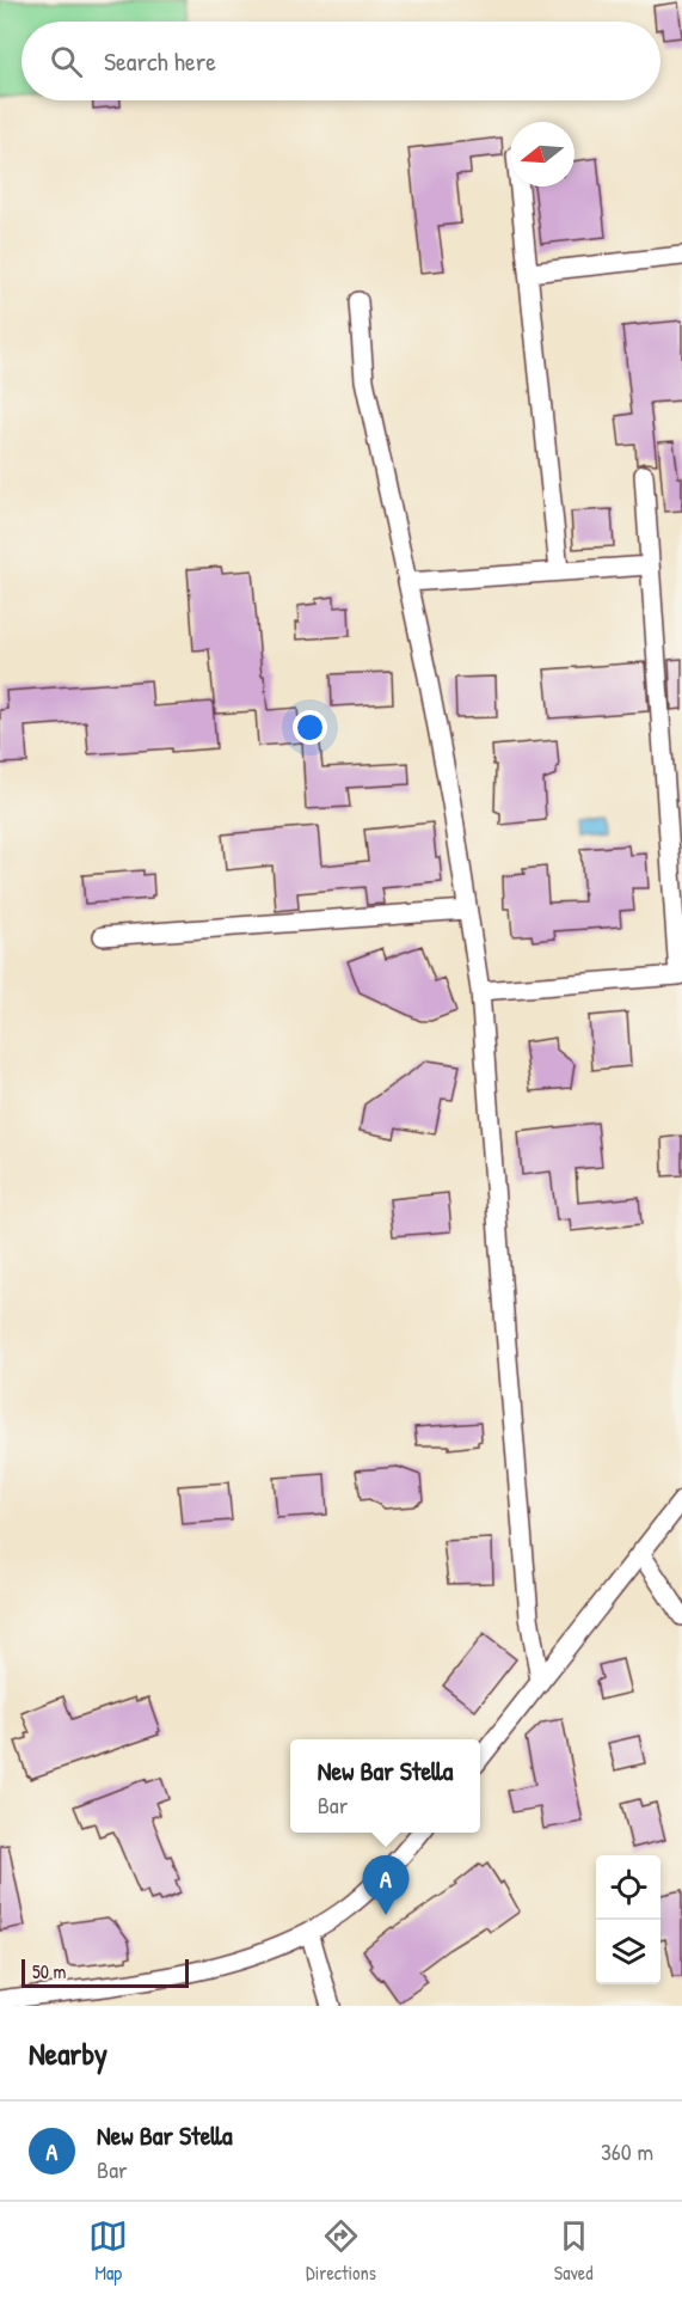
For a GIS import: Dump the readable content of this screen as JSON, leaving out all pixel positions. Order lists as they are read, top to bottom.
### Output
{
  "scale_bar": "50 m",
  "north": "left",
  "page": {
    "search": "Search here",
    "popup": ["New Bar Stella", "Bar"],
    "pins": "A",
    "scale": "50 m",
    "heading": "Nearby",
    "list": [
      {
        "mark": "A",
        "name": "New Bar Stella",
        "note": "Bar",
        "value": "360 m"
      }
    ],
    "nav": ["Map", "Directions", "Saved"]
  }
}
